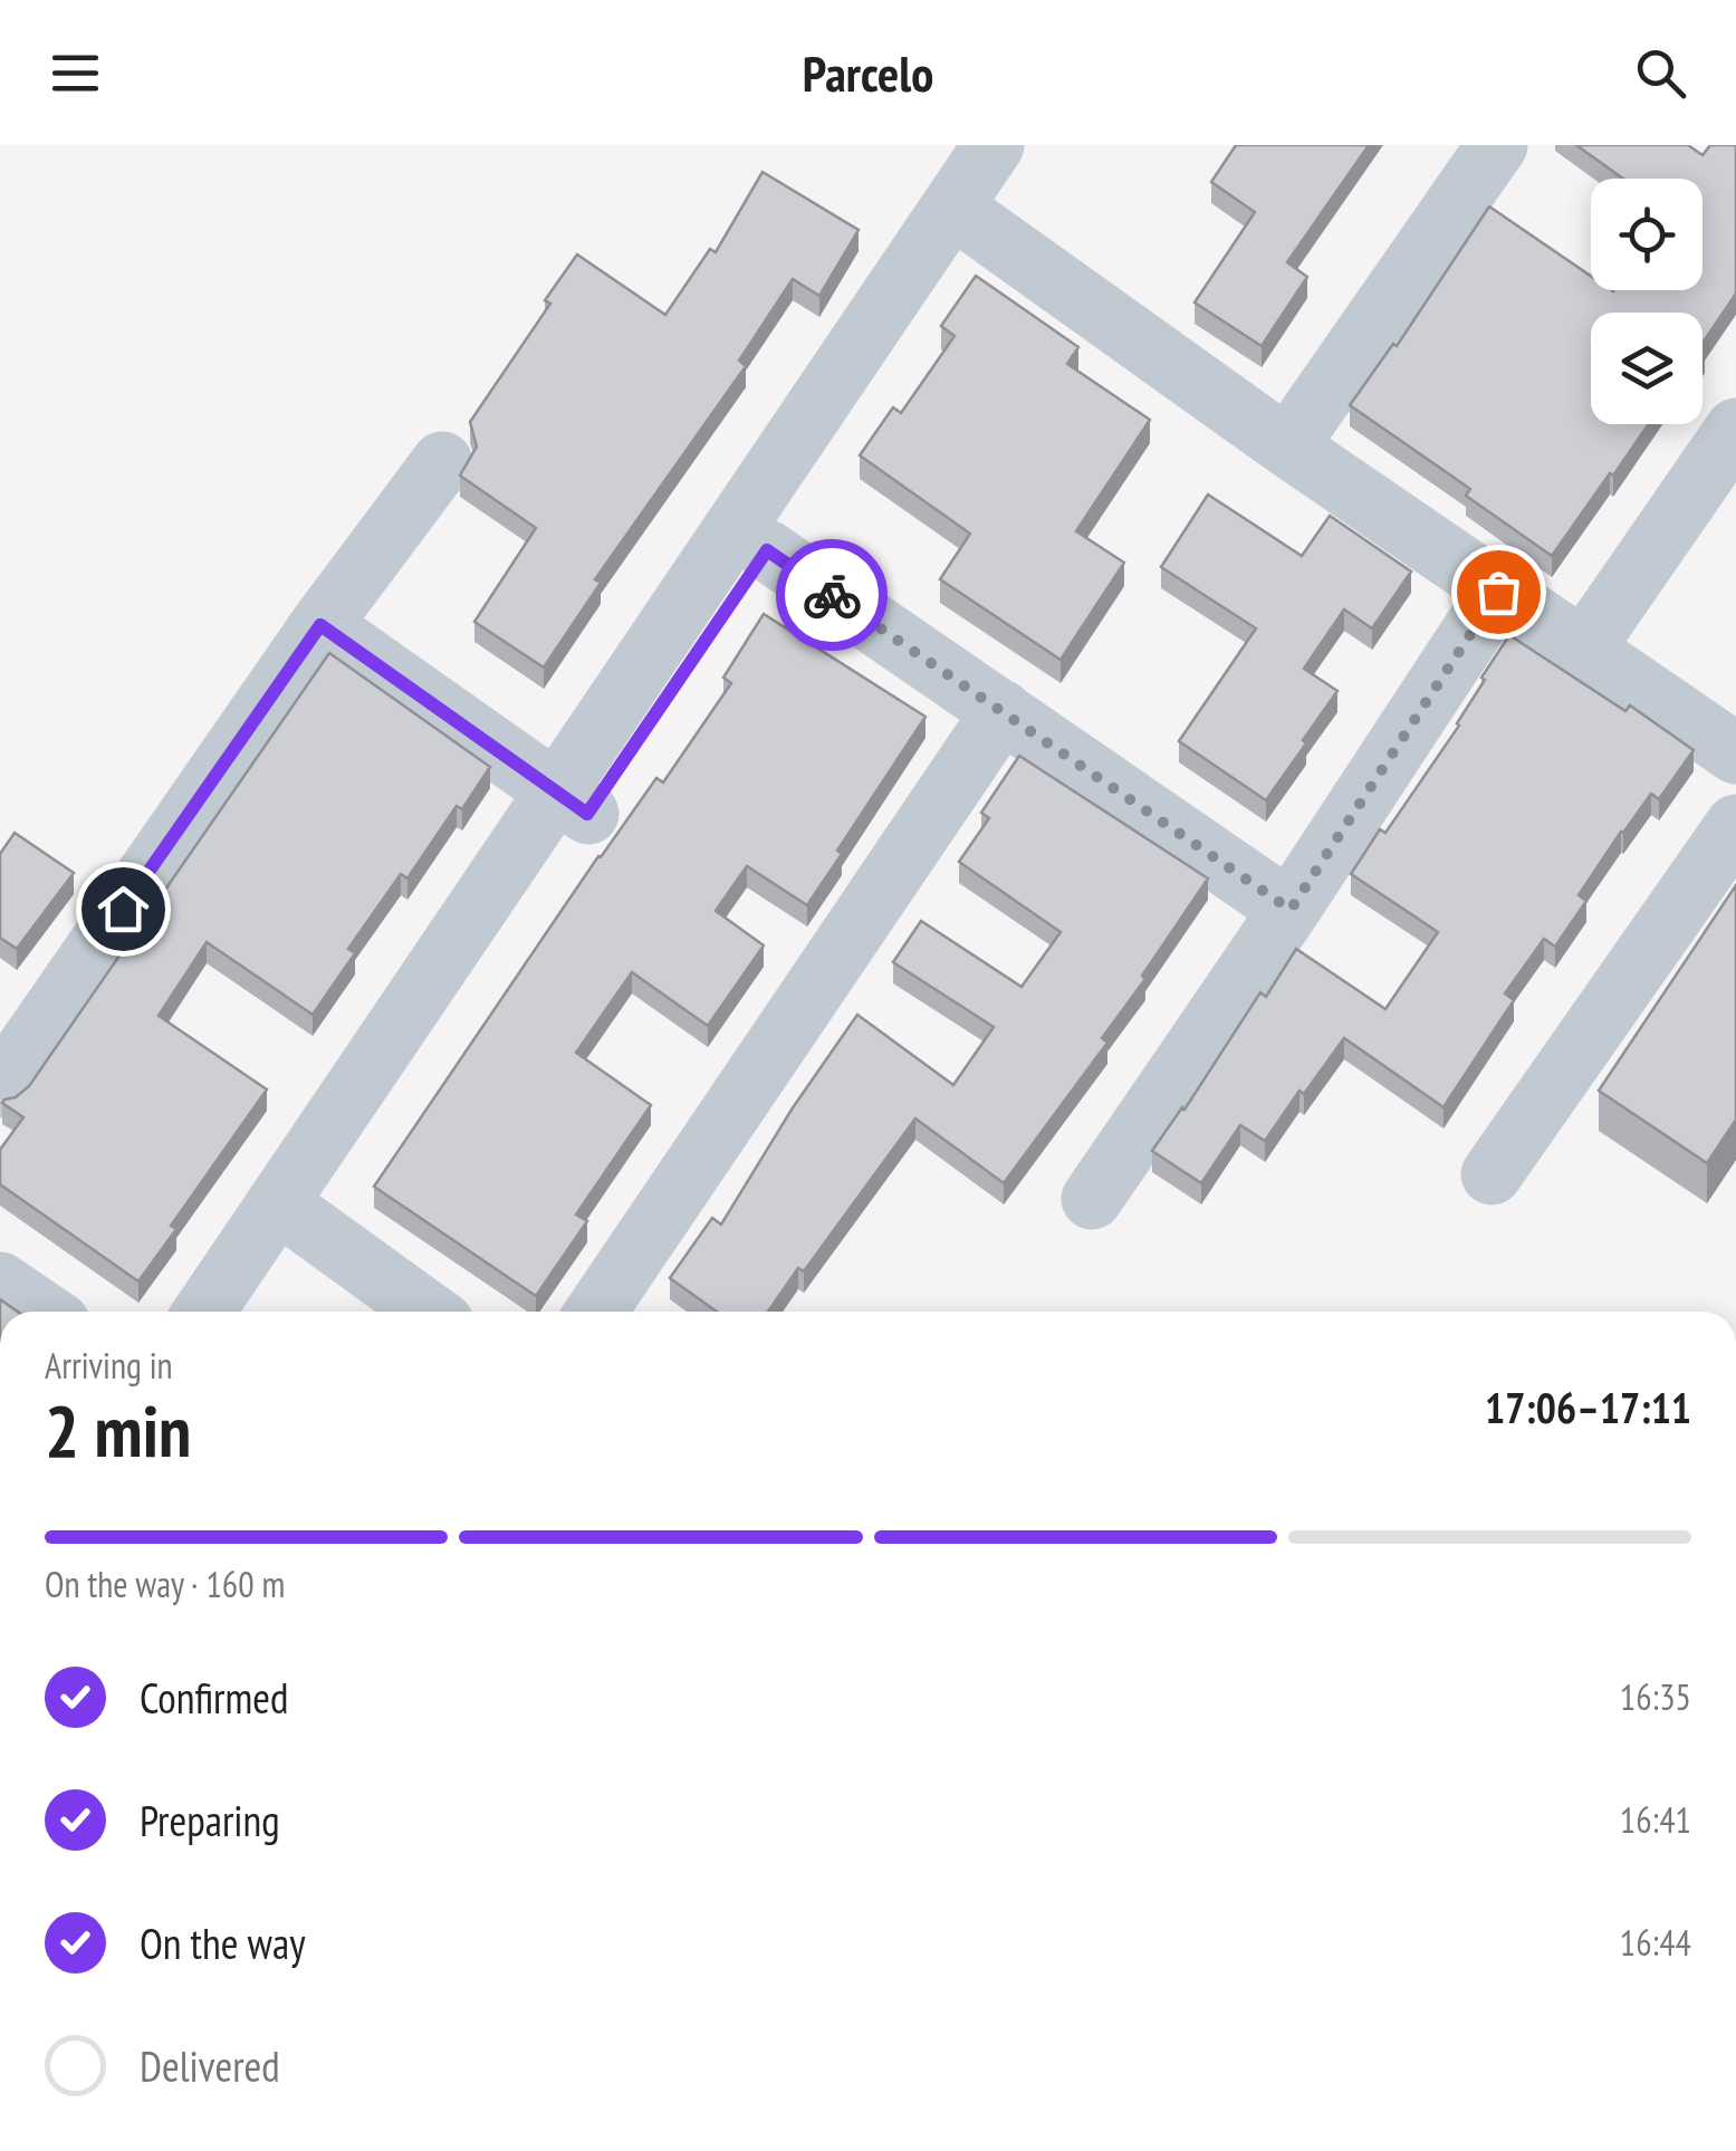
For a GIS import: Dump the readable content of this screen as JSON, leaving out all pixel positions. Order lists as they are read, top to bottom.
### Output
{
  "page": {
    "header": "Parcelo",
    "heading": ["2 min", "Arriving in", "17:06–17:11"],
    "bar": "On the way · 160 m",
    "list": [
      ["Confirmed", "16:35"],
      ["Preparing", "16:41"],
      ["On the way", "16:44"],
      "Delivered"
    ]
  }
}
